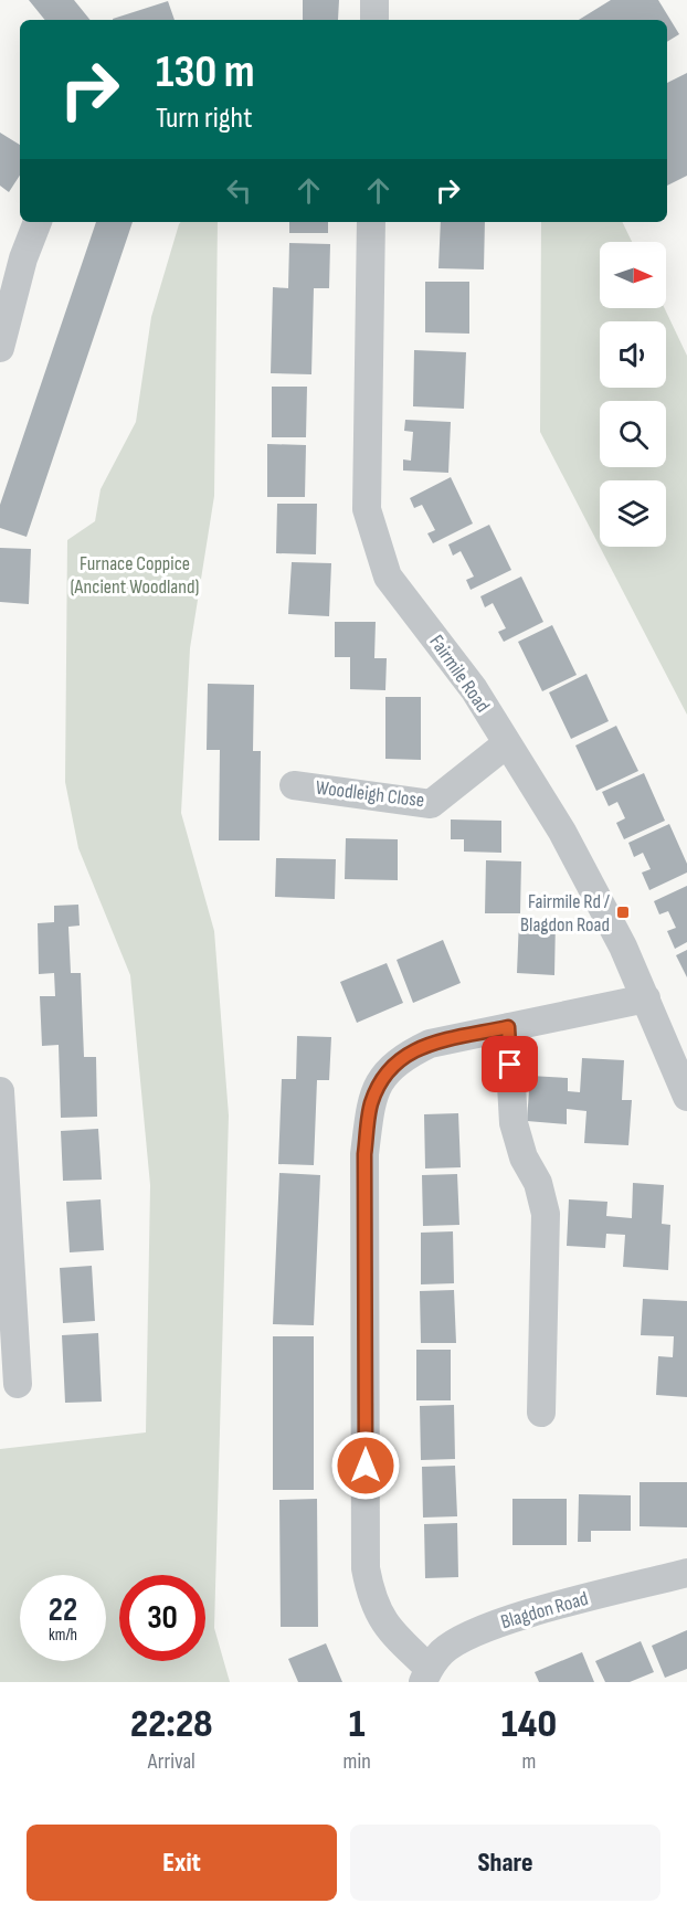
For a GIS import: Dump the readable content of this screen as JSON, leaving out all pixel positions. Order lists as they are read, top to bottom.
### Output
{
  "streets": {
    "street": ["Fairmile Road", "Woodleigh Close", "Blagdon Road"]
  },
  "crossings": [
    ["Fairmile Road", "Woodleigh Close"]
  ],
  "parks": ["Furnace Coppice (Ancient Woodland)"],
  "places": {
    "transit": ["Fairmile Rd / Blagdon Road"]
  },
  "north": "right",
  "page": {
    "turn": ["130 m", "Turn right"],
    "speed": "22 km/h",
    "limit": "30",
    "eta": [
      "22:28",
      "Arrival",
      "1",
      "min",
      "140",
      "m"
    ],
    "buttons": ["Exit", "Share"]
  }
}
